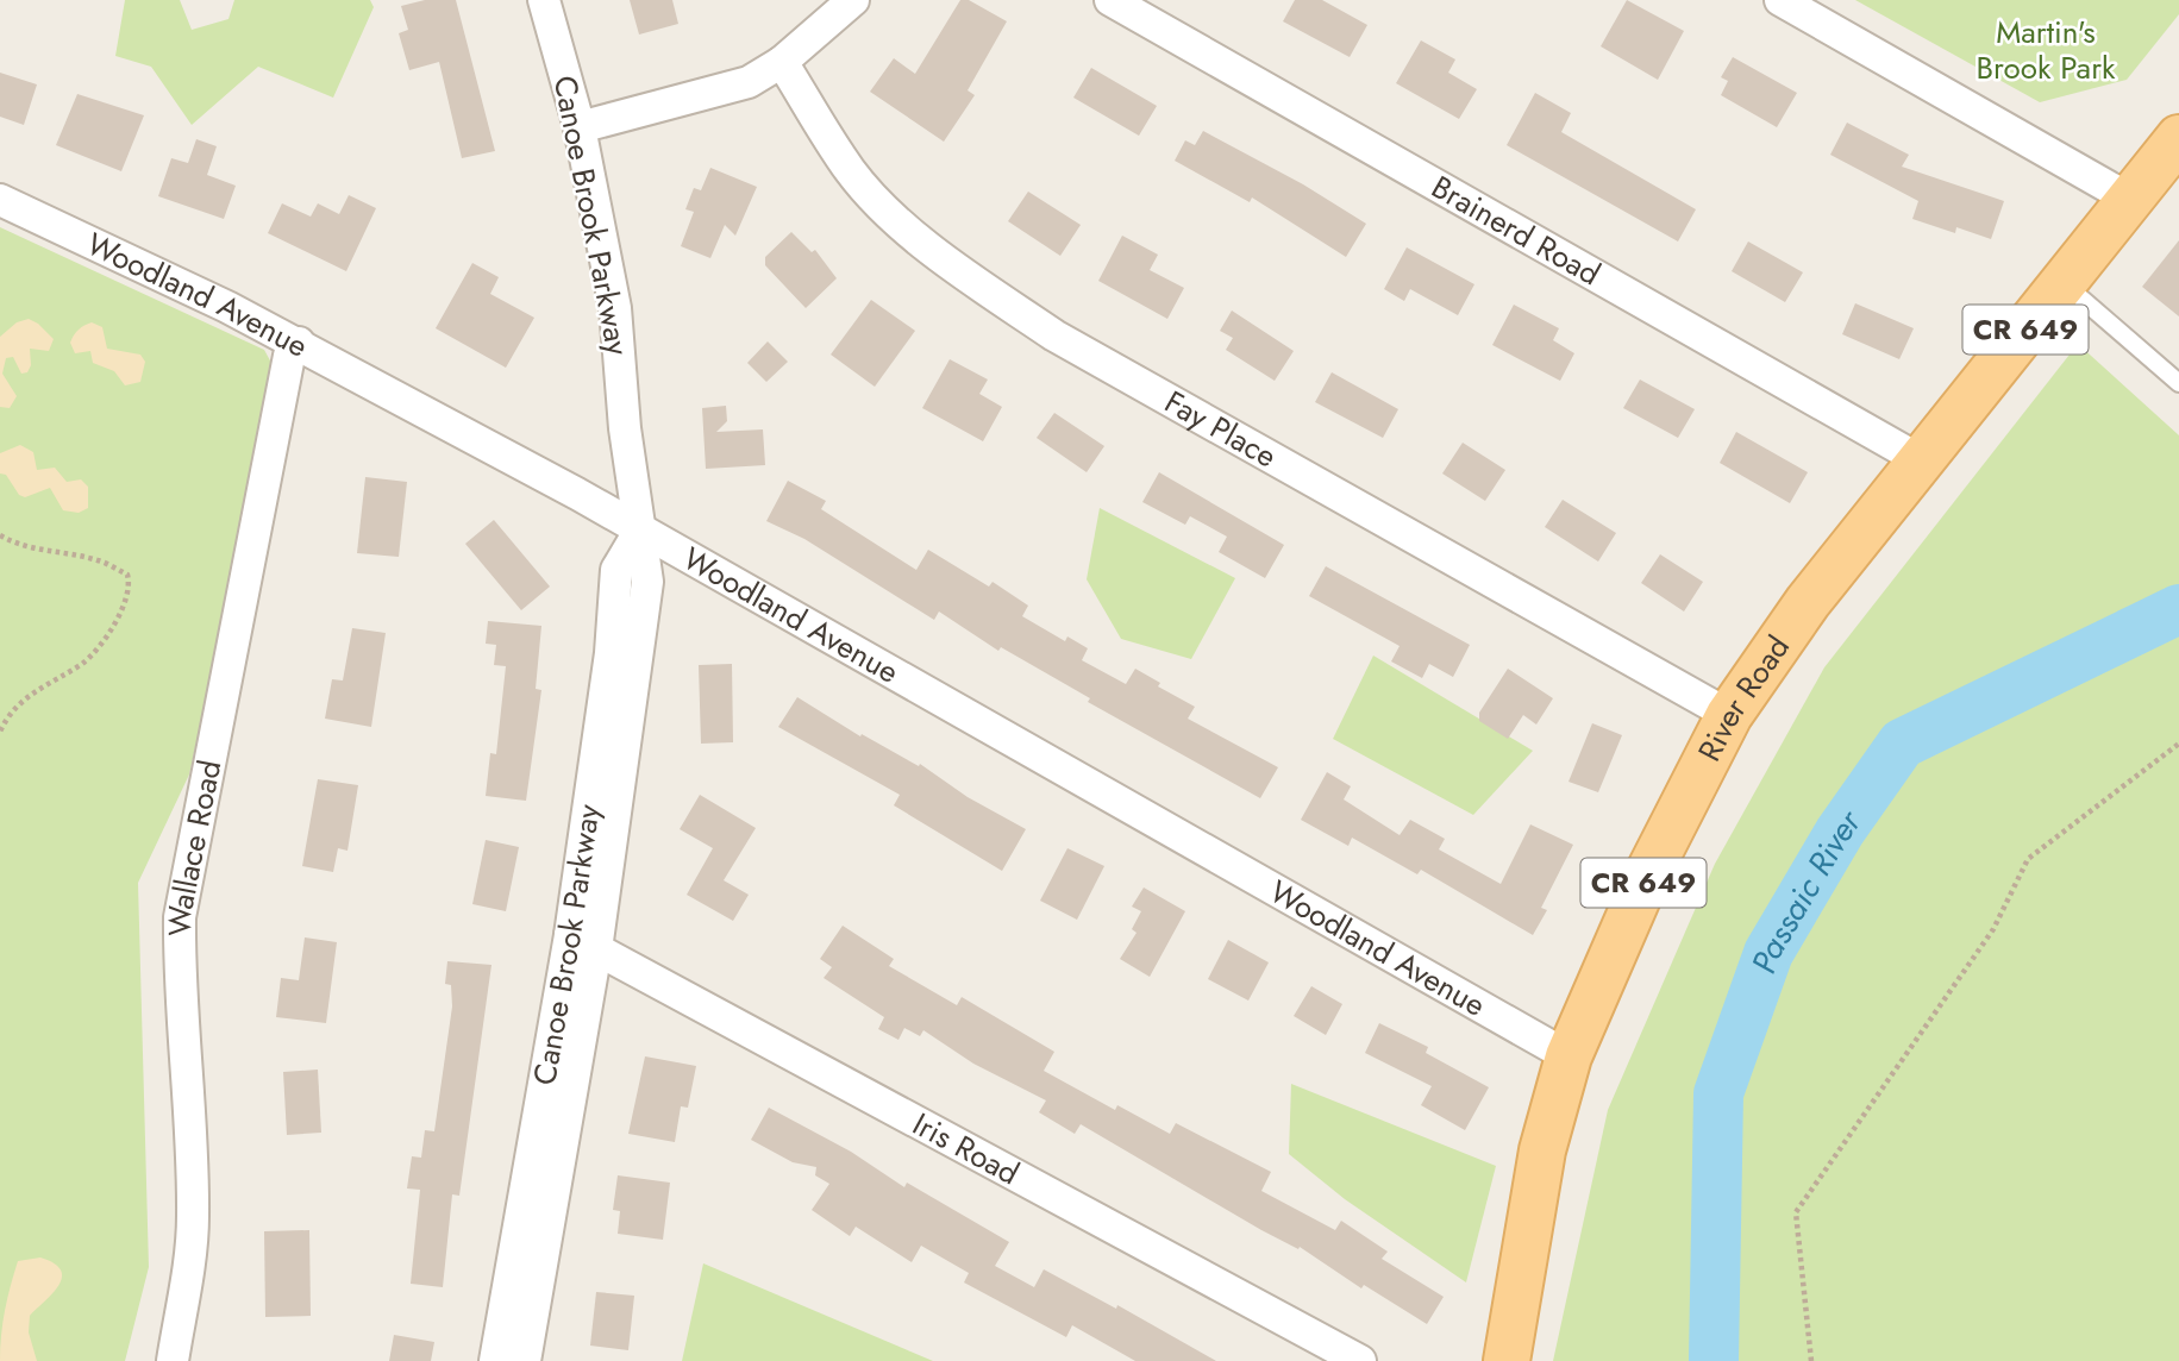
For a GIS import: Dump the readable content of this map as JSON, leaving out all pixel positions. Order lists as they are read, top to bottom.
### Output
{
  "streets": {
    "main road": ["CR 649", "River Road"],
    "street": [
      "Canoe Brook Parkway",
      "Brainerd Road",
      "Woodland Avenue",
      "Fay Place",
      "Wallace Road",
      "Iris Road"
    ]
  },
  "crossings": [
    ["Canoe Brook Parkway", "Woodland Avenue"],
    ["Canoe Brook Parkway", "Iris Road"],
    ["Brainerd Road", "River Road"],
    ["Woodland Avenue", "River Road"],
    ["Woodland Avenue", "Wallace Road"],
    ["Fay Place", "River Road"]
  ],
  "water": ["Passaic River"],
  "parks": ["Martin's Brook Park"]
}
